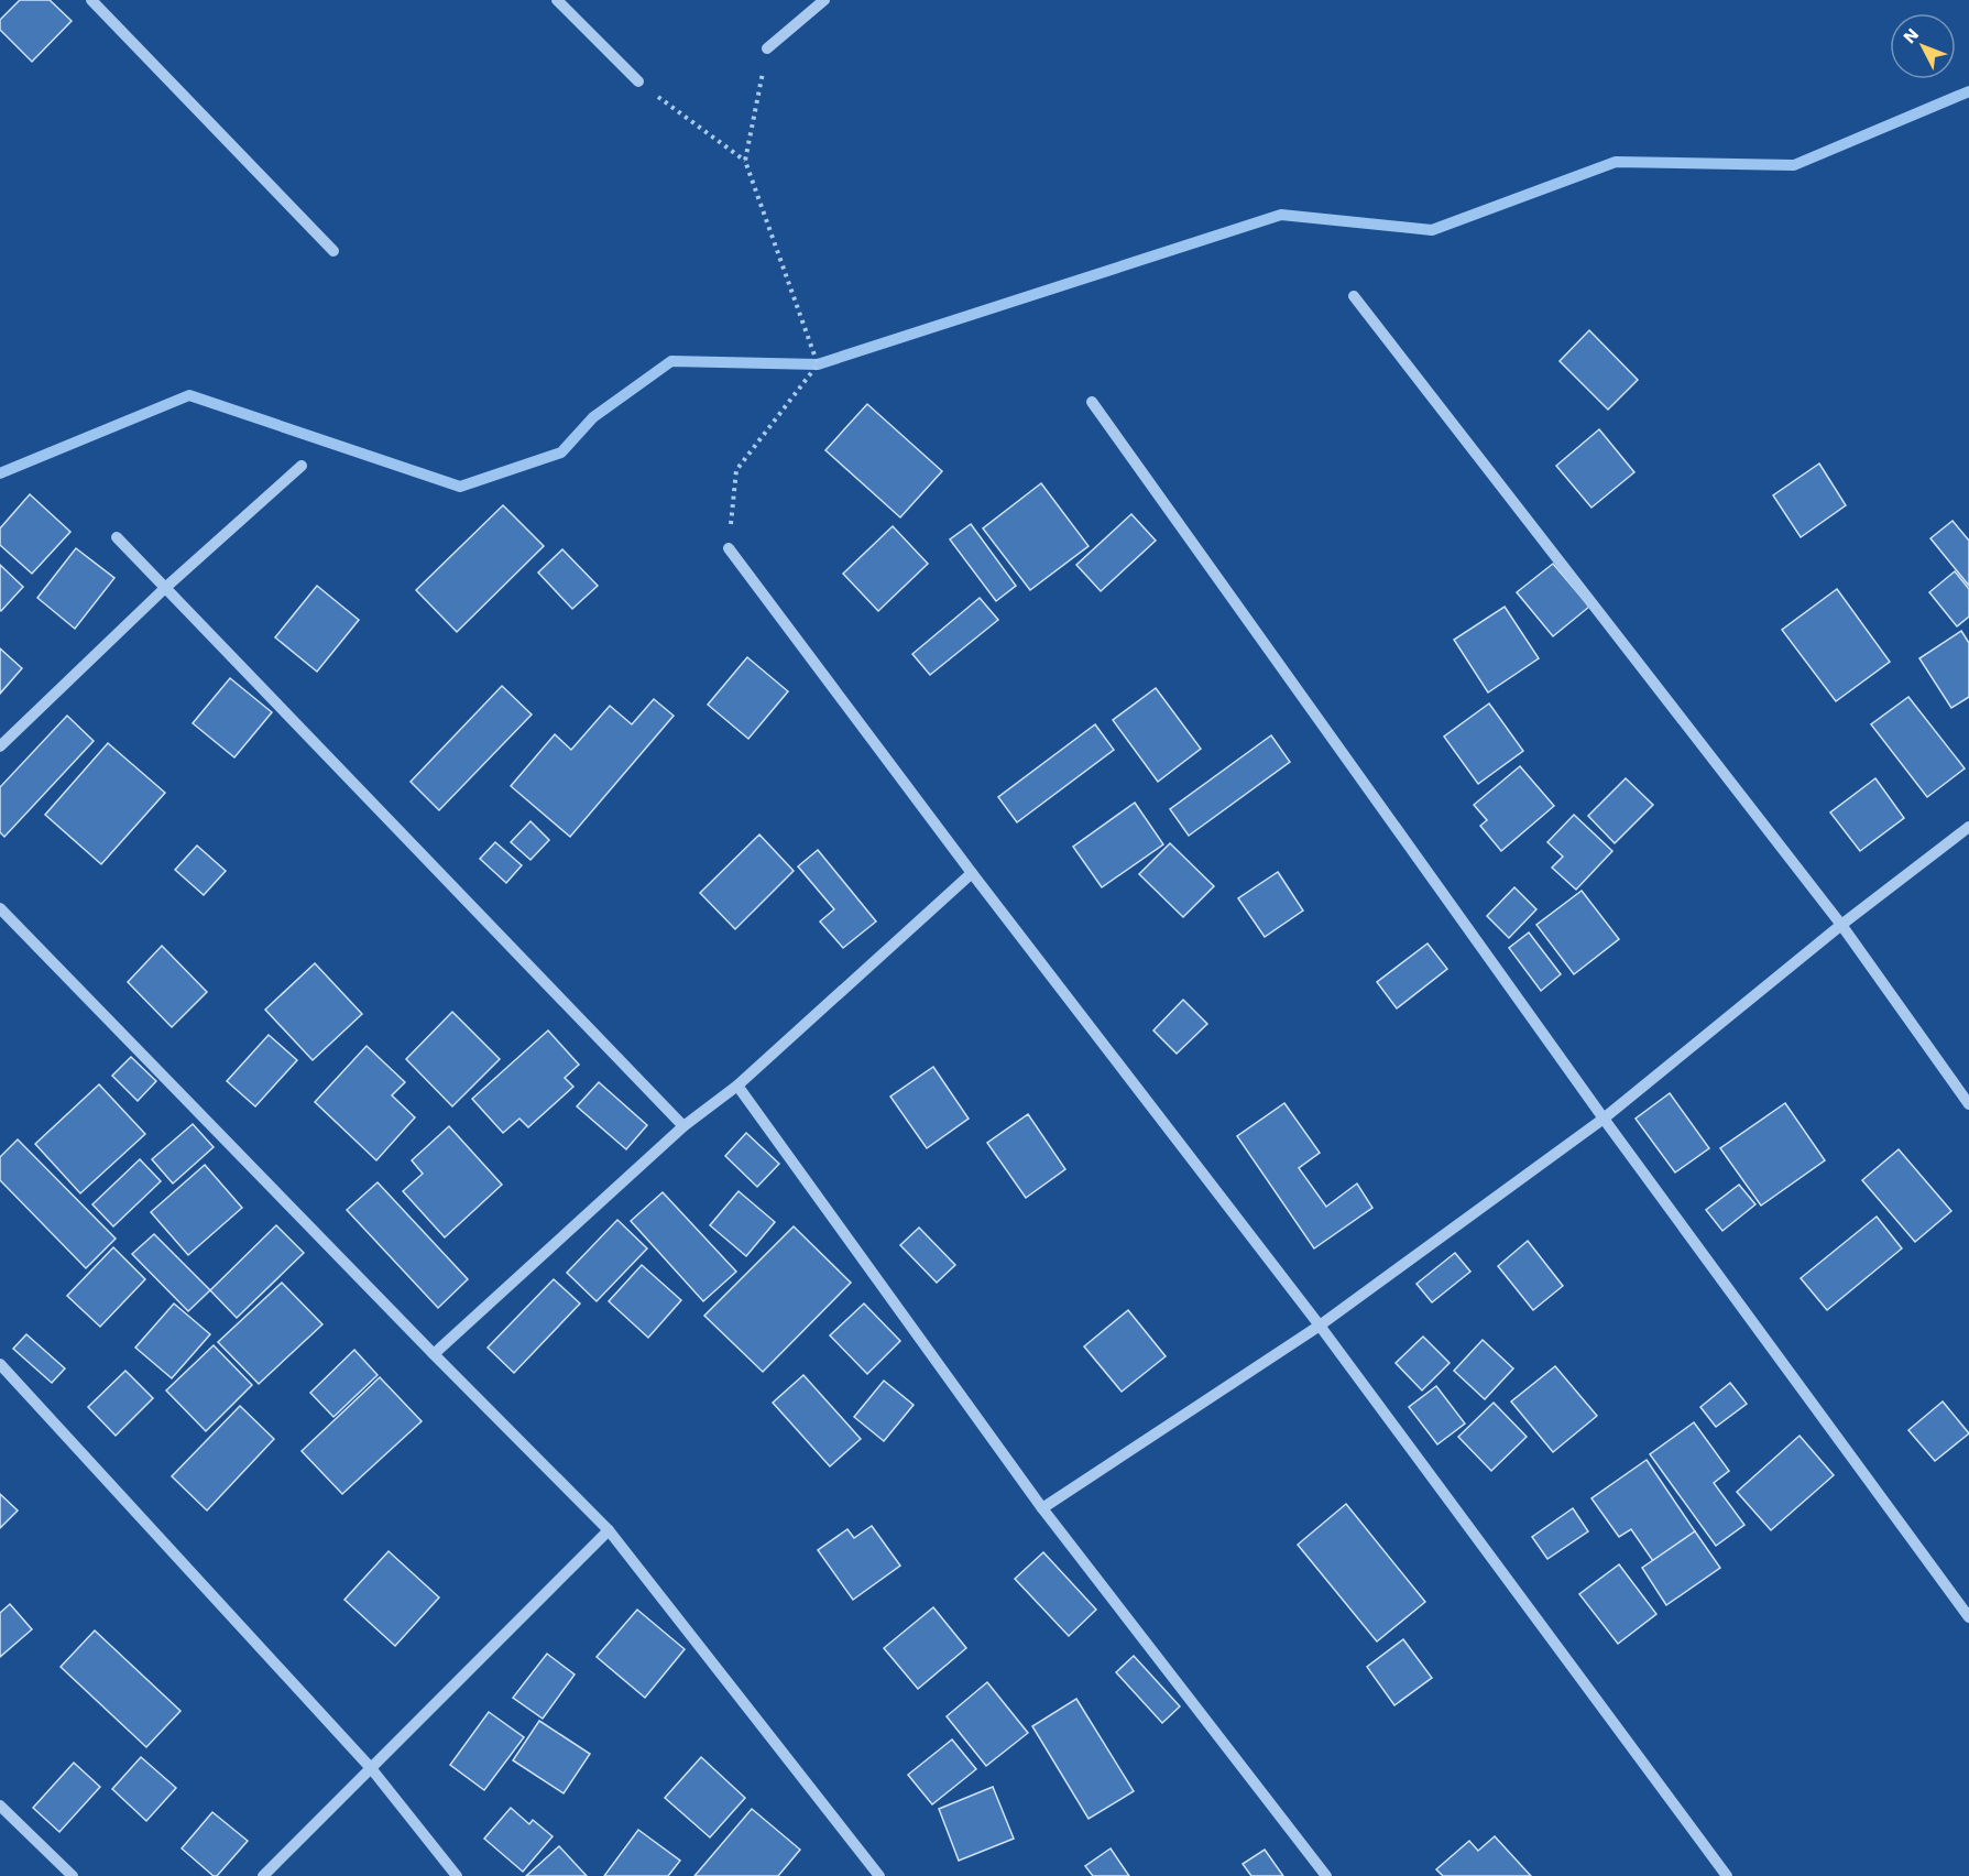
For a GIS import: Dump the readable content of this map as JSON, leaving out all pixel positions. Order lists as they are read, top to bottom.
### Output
{
  "north": "top left"
}
